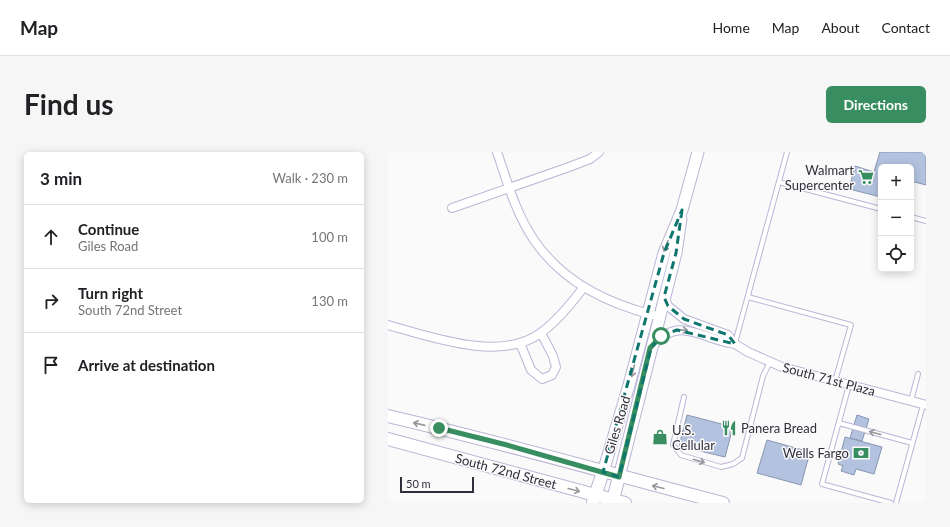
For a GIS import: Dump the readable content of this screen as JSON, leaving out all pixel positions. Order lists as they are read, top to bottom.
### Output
{
  "streets": {
    "main road": ["Giles Road", "South 72nd Street"],
    "street": ["South 71st Plaza"]
  },
  "crossings": [
    ["South 71st Plaza", "Giles Road"],
    ["Giles Road", "South 72nd Street"]
  ],
  "places": {
    "supermarket": ["Walmart Supercenter"],
    "restaurant": ["Panera Bread"],
    "shop": ["U.S. Cellular"],
    "bank": ["Wells Fargo"]
  },
  "scale_bar": "50 m",
  "page": {
    "header": "Map",
    "nav": [
      "Home",
      "Map",
      "About",
      "Contact"
    ],
    "buttons": "Directions",
    "title": "Find us",
    "heading": ["3 min", "Walk · 230 m"],
    "map_buttons": ["+", "−"],
    "list": [
      ["Continue", "Giles Road", "100 m"],
      ["Turn right", "South 72nd Street", "130 m"],
      "Arrive at destination"
    ],
    "scale": "50 m"
  }
}
